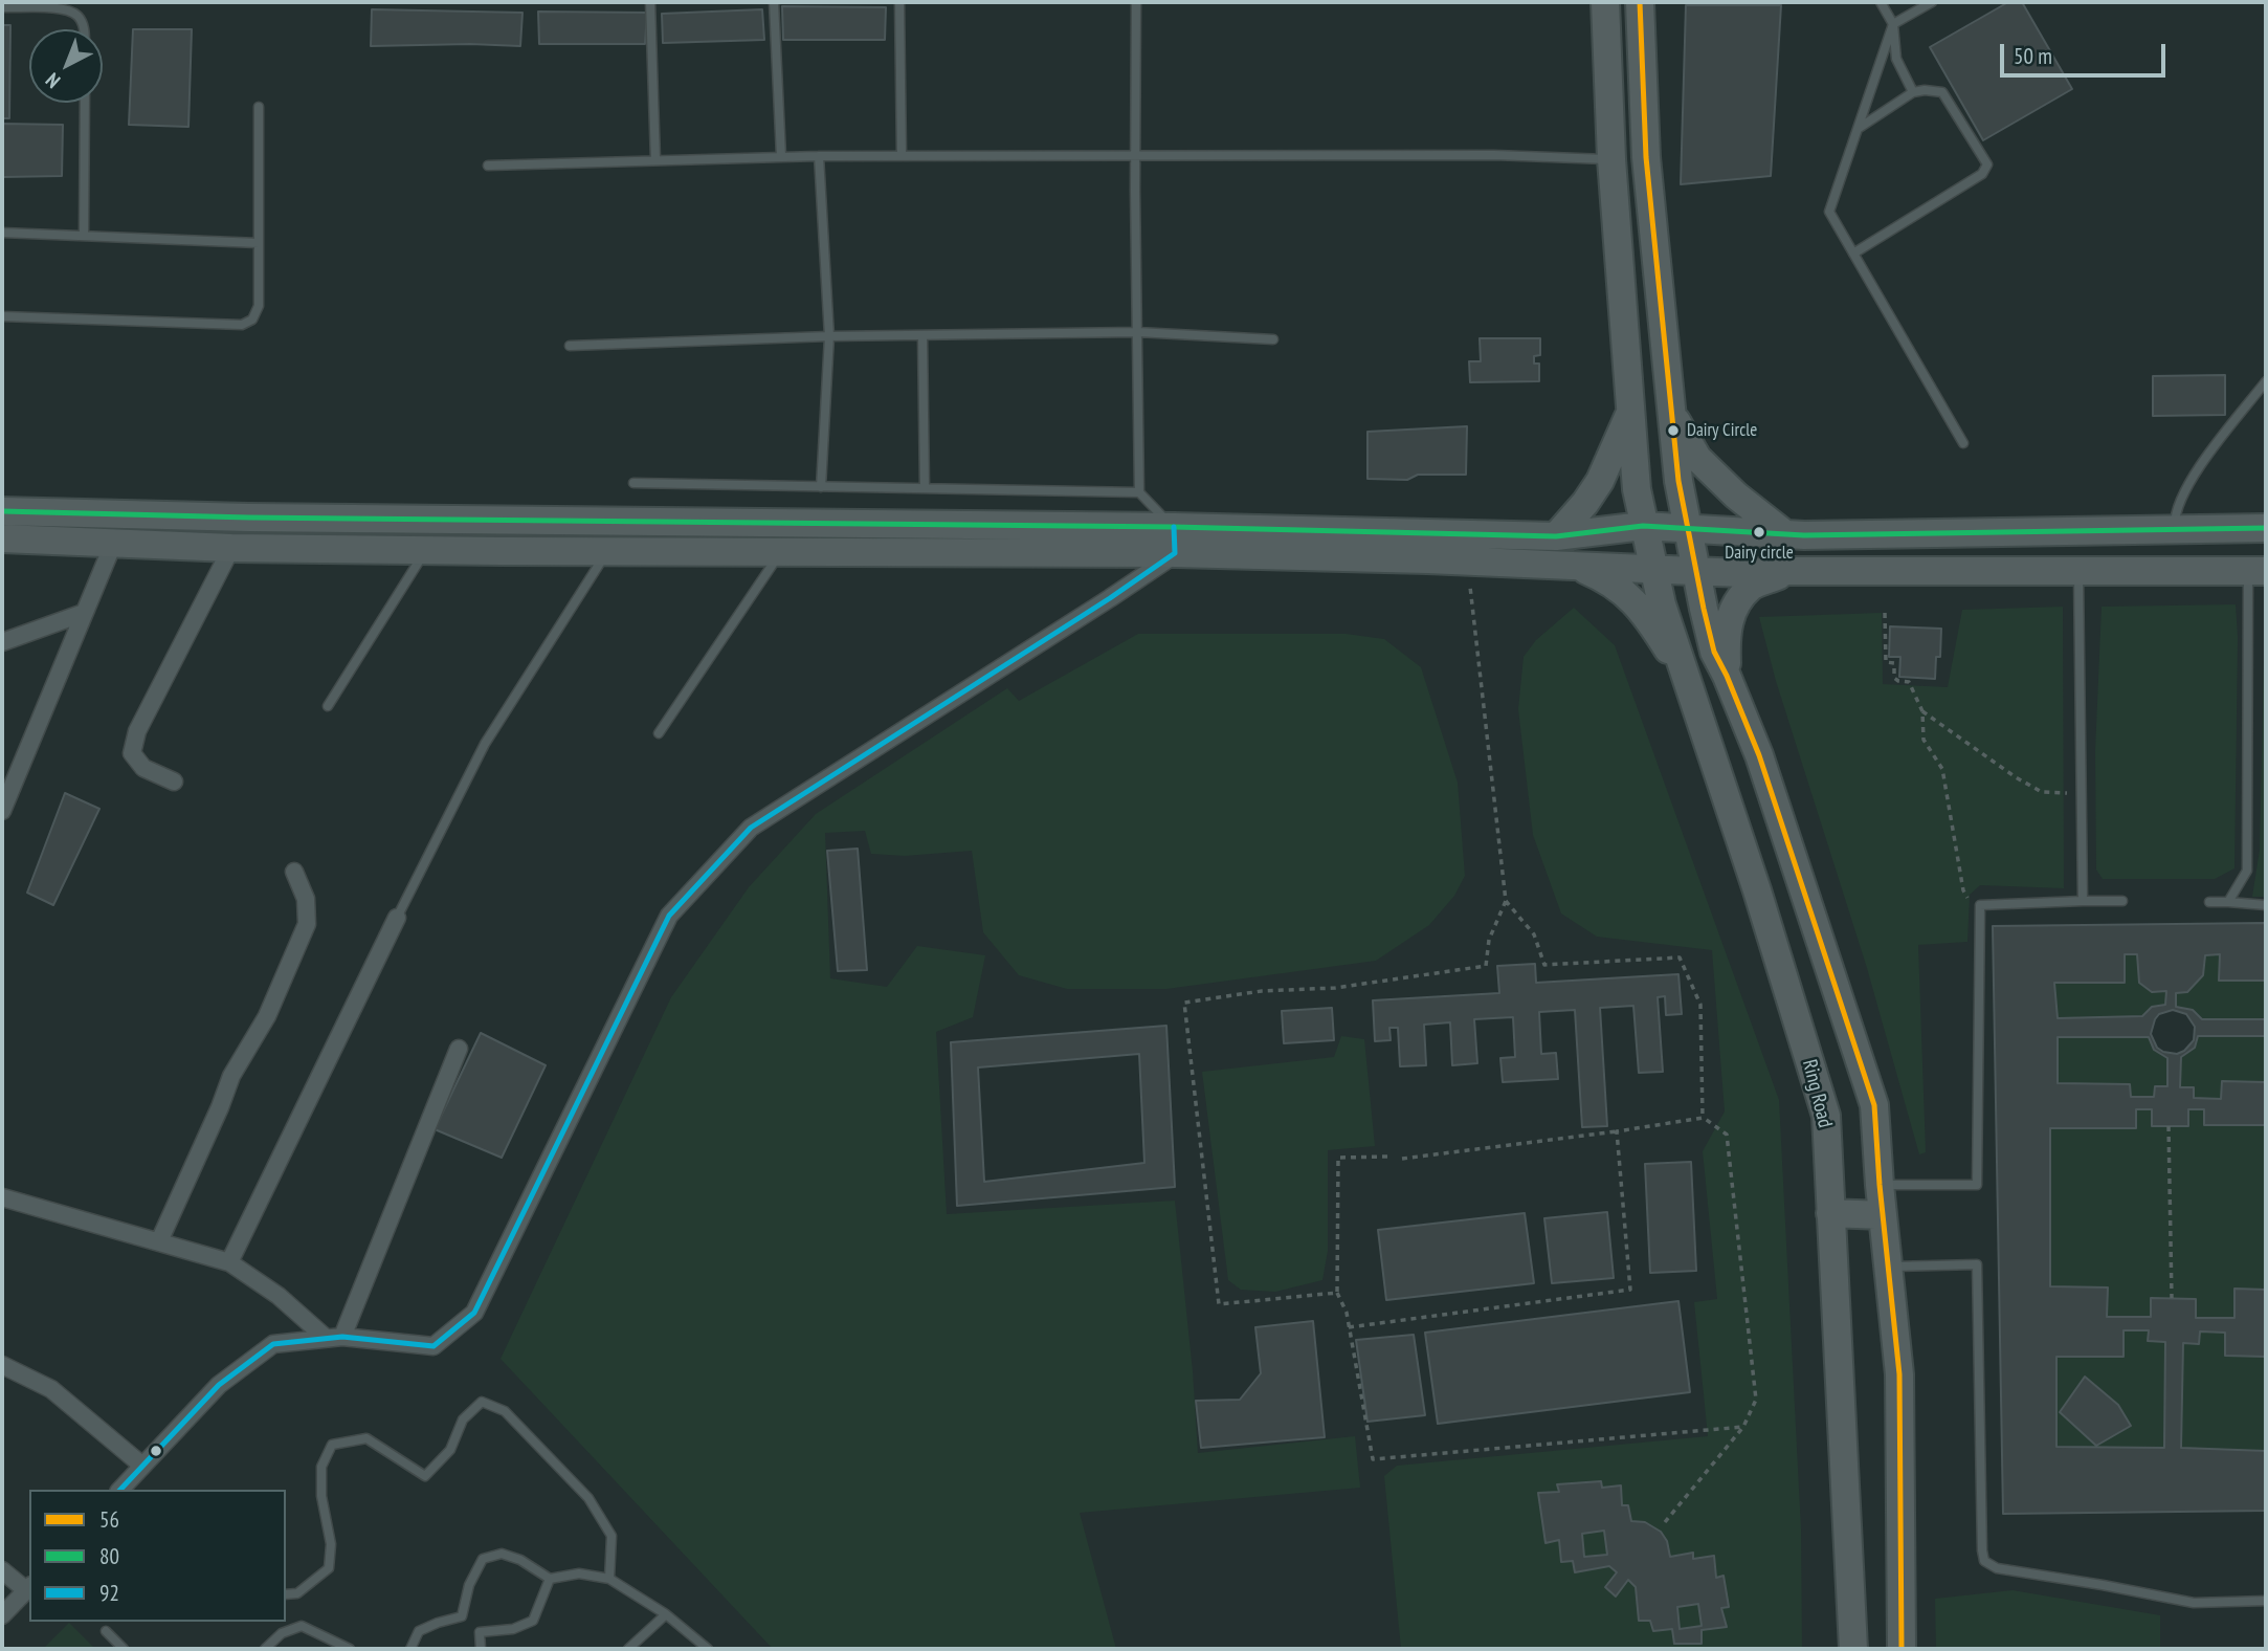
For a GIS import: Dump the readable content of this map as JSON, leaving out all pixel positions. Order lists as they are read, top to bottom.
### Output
{
  "streets": {
    "main road": ["Ring Road"]
  },
  "places": ["Dairy Circle", "Dairy circle"],
  "lines": ["transit line 56", "transit line 80", "transit line 92"],
  "legend": ["56", "80", "92"],
  "scale_bar": "50 m",
  "north": "bottom left"
}
